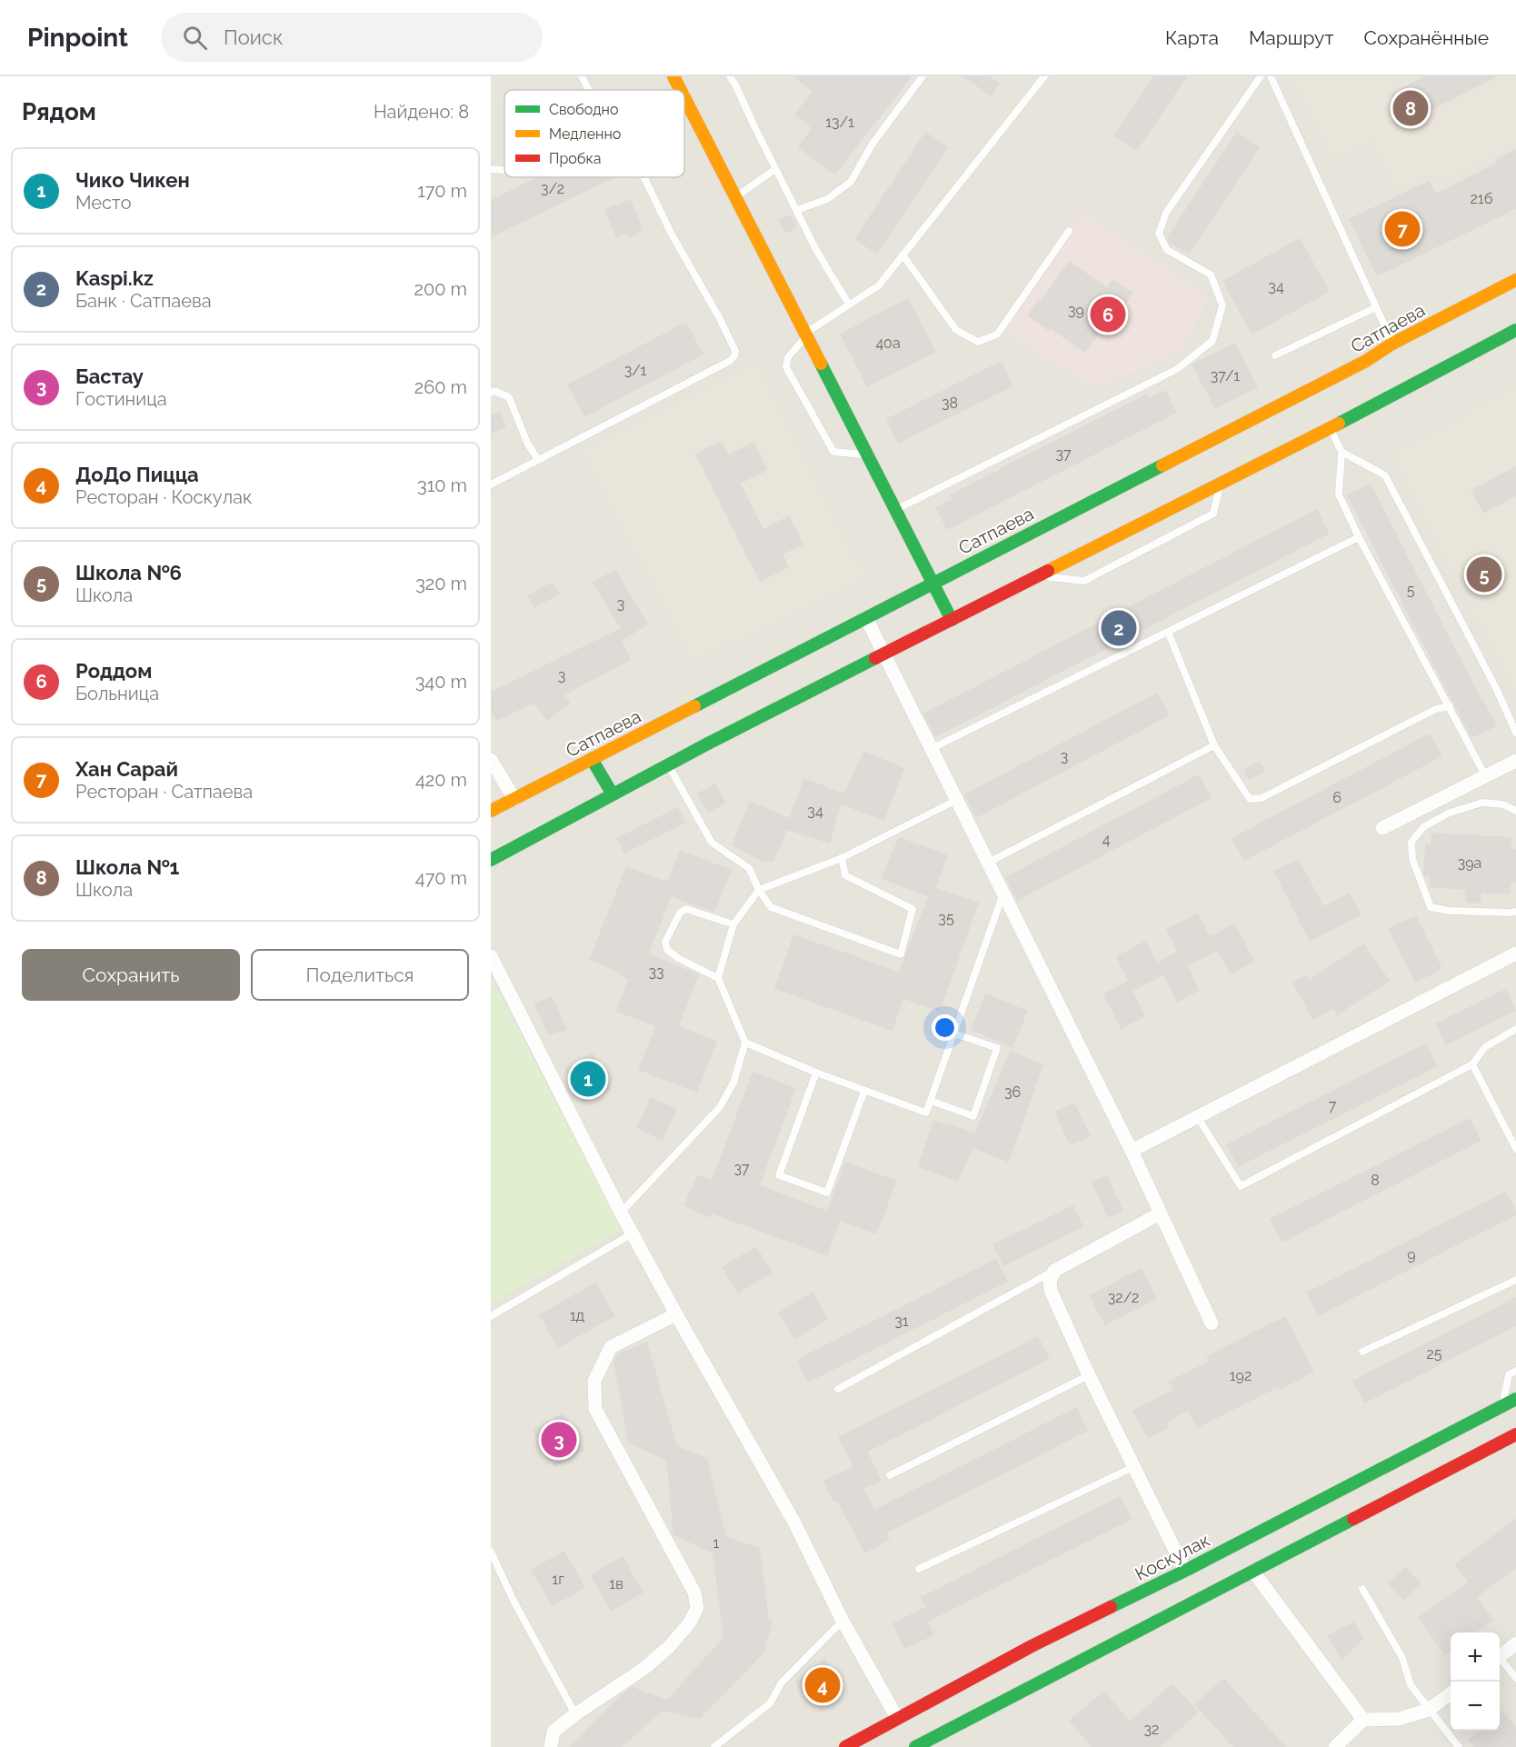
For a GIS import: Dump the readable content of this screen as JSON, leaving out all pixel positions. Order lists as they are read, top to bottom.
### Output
{
  "streets": {
    "street": ["Сатпаева", "Коскулак"]
  },
  "house_numbers": [
    "13/1",
    "3/2",
    "21б",
    "34",
    "39",
    "40а",
    "3/1",
    "37/1",
    "38",
    "37",
    "5",
    "3",
    "3",
    "3",
    "6",
    "34",
    "4",
    "39а",
    "35",
    "33",
    "36",
    "7",
    "37",
    "8",
    "9",
    "32/2",
    "1д",
    "31",
    "25",
    "192",
    "1",
    "1г",
    "1в",
    "32"
  ],
  "legend": ["Свободно", "Медленно", "Пробка"],
  "page": {
    "header": "Pinpoint",
    "search": "Поиск",
    "nav": ["Карта", "Маршрут", "Сохранённые"],
    "heading": ["Рядом", "Найдено: 8"],
    "pins": [
      "8",
      "7",
      "6",
      "5",
      "2",
      "1",
      "3",
      "4"
    ],
    "list": [
      {
        "mark": "1",
        "name": "Чико Чикен",
        "note": "Место",
        "value": "170 m"
      },
      {
        "mark": "2",
        "name": "Kaspi.kz",
        "note": "Банк · Сатпаева",
        "value": "200 m"
      },
      {
        "mark": "3",
        "name": "Бастау",
        "note": "Гостиница",
        "value": "260 m"
      },
      {
        "mark": "4",
        "name": "ДоДо Пицца",
        "note": "Ресторан · Коскулак",
        "value": "310 m"
      },
      {
        "mark": "5",
        "name": "Школа №6",
        "note": "Школа",
        "value": "320 m"
      },
      {
        "mark": "6",
        "name": "Роддом",
        "note": "Больница",
        "value": "340 m"
      },
      {
        "mark": "7",
        "name": "Хан Сарай",
        "note": "Ресторан · Сатпаева",
        "value": "420 m"
      },
      {
        "mark": "8",
        "name": "Школа №1",
        "note": "Школа",
        "value": "470 m"
      }
    ],
    "buttons": ["Сохранить", "Поделиться"],
    "map_buttons": ["+", "−"]
  }
}
